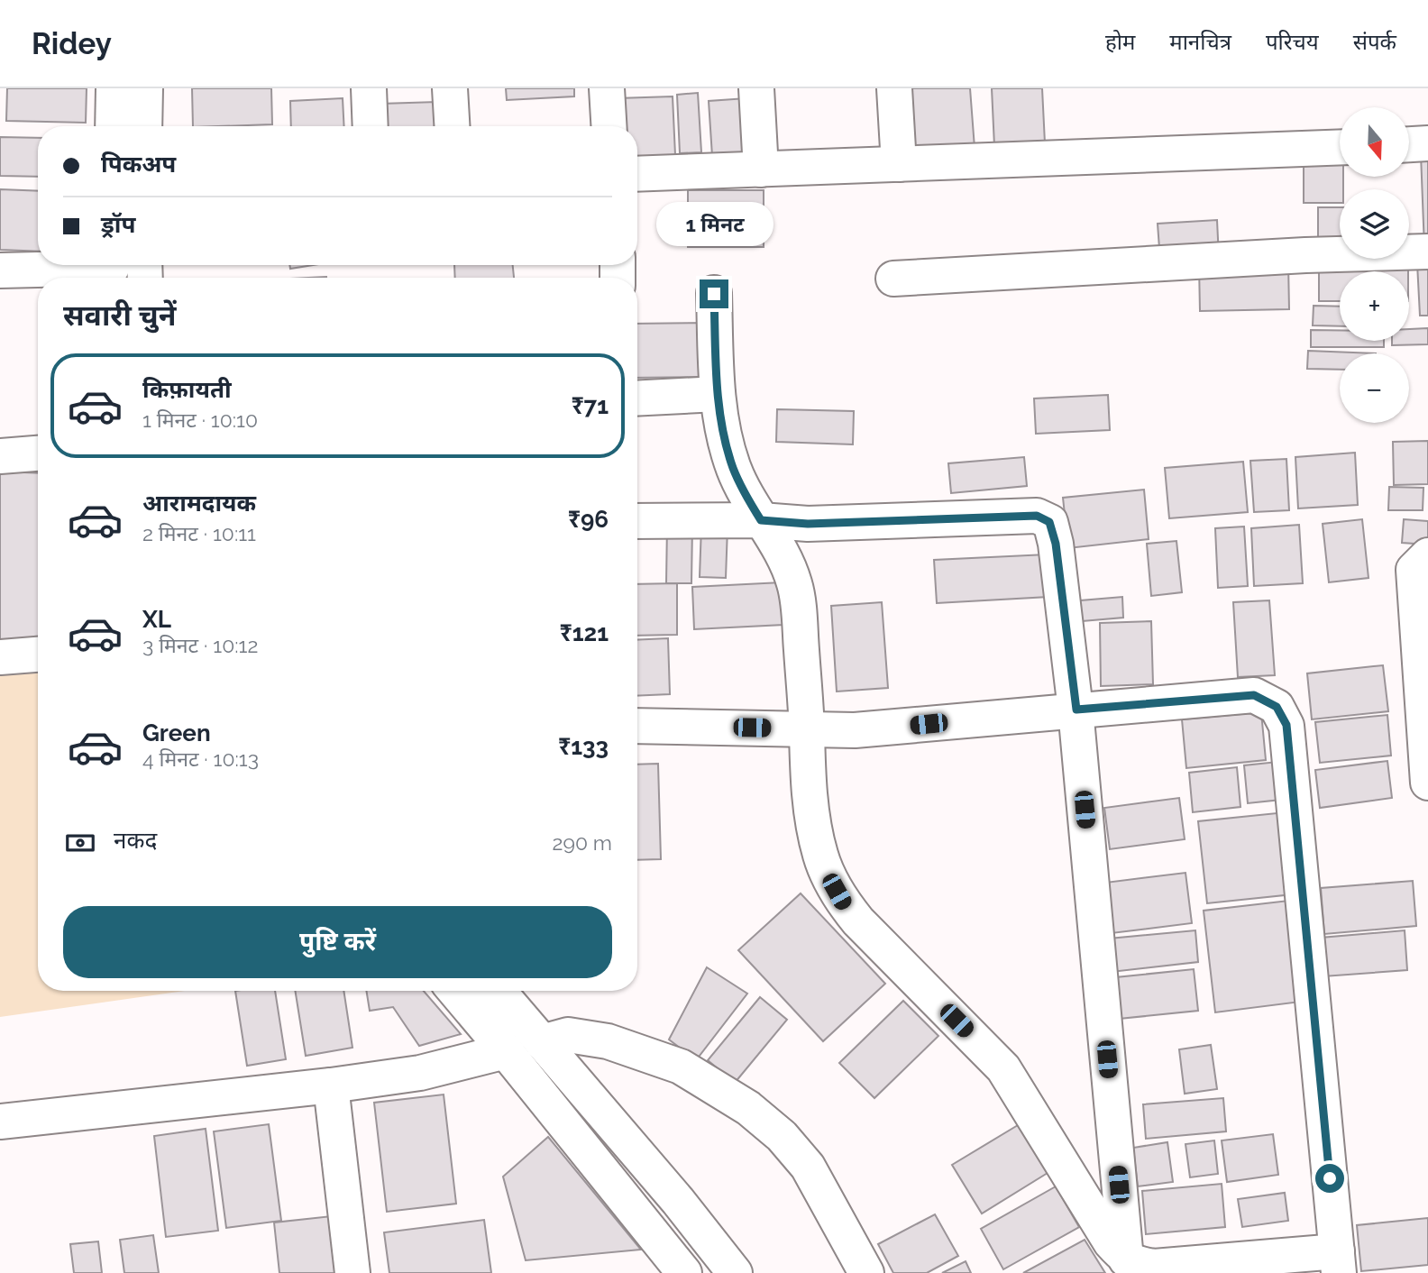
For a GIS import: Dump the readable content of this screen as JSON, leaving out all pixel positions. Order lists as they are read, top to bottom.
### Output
{
  "north": "bottom",
  "page": {
    "header": "Ridey",
    "nav": [
      "होम",
      "मानचित्र",
      "परिचय",
      "संपर्क"
    ],
    "map_buttons": ["+", "−"],
    "banner": ["पिकअप", "ड्रॉप"],
    "bubble": "1 मिनट",
    "heading": "सवारी चुनें",
    "list": [
      {
        "name": "किफ़ायती",
        "note": "1 मिनट · 10:10",
        "value": "₹71"
      },
      {
        "name": "आरामदायक",
        "note": "2 मिनट · 10:11",
        "value": "₹96"
      },
      {
        "name": "XL",
        "note": "3 मिनट · 10:12",
        "value": "₹121"
      },
      {
        "name": "Green",
        "note": "4 मिनट · 10:13",
        "value": "₹133"
      }
    ],
    "pay": ["नकद", "290 m"],
    "buttons": "पुष्टि करें"
  }
}
